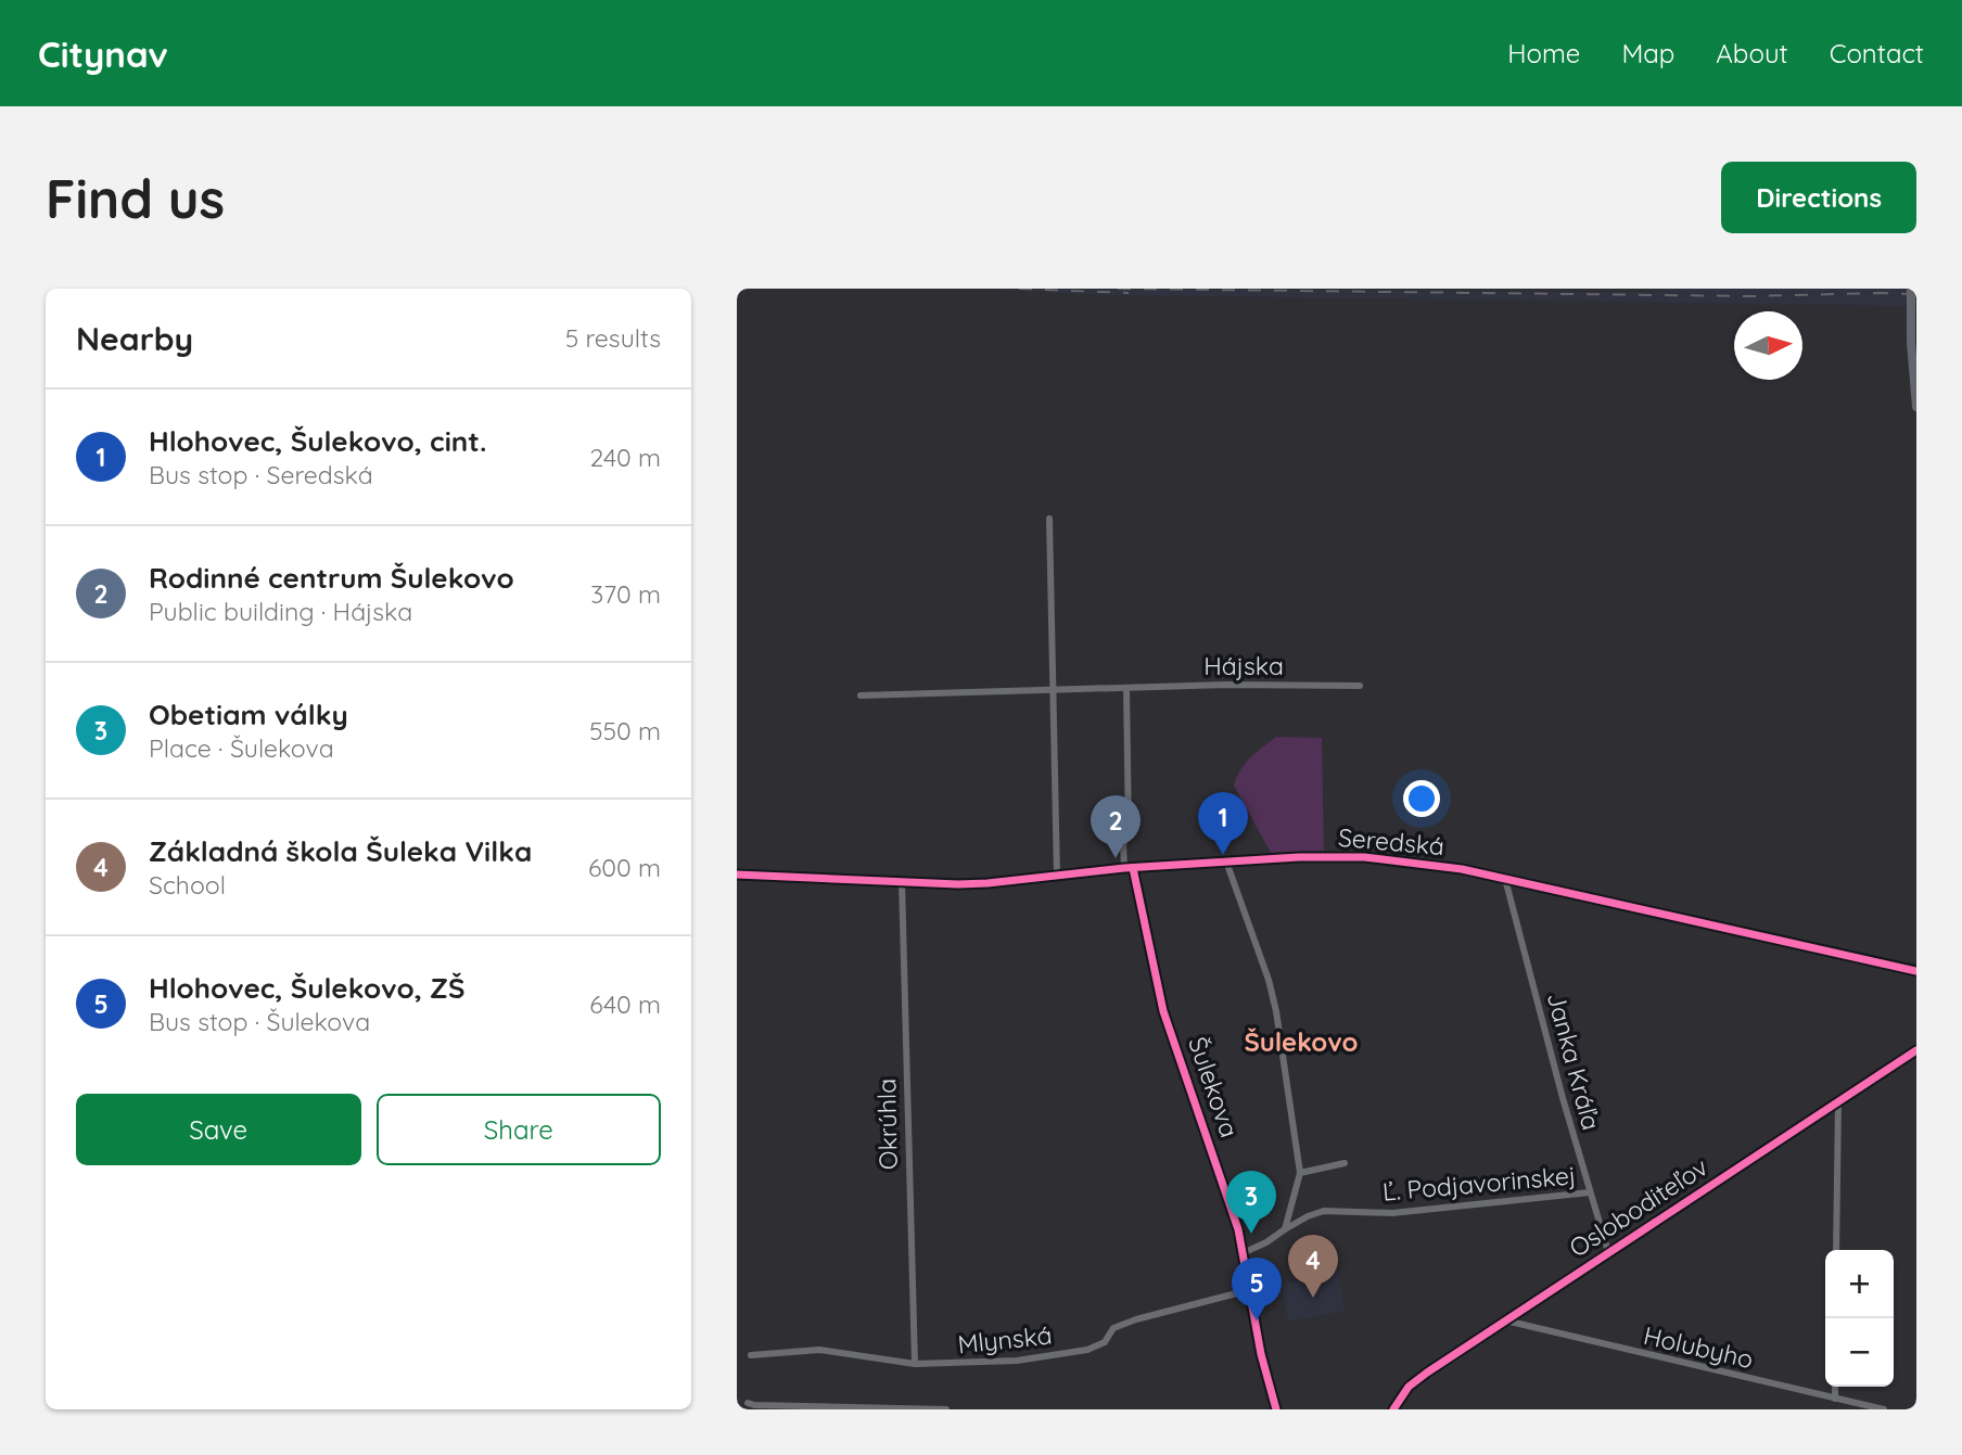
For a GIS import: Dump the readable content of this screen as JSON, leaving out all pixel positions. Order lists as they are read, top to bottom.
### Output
{
  "streets": {
    "street": [
      "Hájska",
      "Seredská",
      "Janka Kráľa",
      "Šulekova",
      "Okrúhla",
      "Ľ. Podjavorinskej",
      "Osloboditeľov",
      "Mlynská",
      "Holubyho"
    ]
  },
  "crossings": [
    ["Seredská", "Janka Kráľa"],
    ["Seredská", "Šulekova"],
    ["Seredská", "Okrúhla"],
    ["Janka Kráľa", "Ľ. Podjavorinskej"],
    ["Janka Kráľa", "Osloboditeľov"],
    ["Šulekova", "Ľ. Podjavorinskej"],
    ["Šulekova", "Mlynská"],
    ["Okrúhla", "Mlynská"],
    ["Osloboditeľov", "Holubyho"]
  ],
  "districts": ["Šulekovo"],
  "north": "right",
  "page": {
    "header": "Citynav",
    "nav": [
      "Home",
      "Map",
      "About",
      "Contact"
    ],
    "buttons": [
      "Directions",
      ["Save", "Share"]
    ],
    "title": "Find us",
    "heading": ["Nearby", "5 results"],
    "list": [
      {
        "mark": "1",
        "name": "Hlohovec, Šulekovo, cint.",
        "note": "Bus stop · Seredská",
        "value": "240 m"
      },
      {
        "mark": "2",
        "name": "Rodinné centrum Šulekovo",
        "note": "Public building · Hájska",
        "value": "370 m"
      },
      {
        "mark": "3",
        "name": "Obetiam války",
        "note": "Place · Šulekova",
        "value": "550 m"
      },
      {
        "mark": "4",
        "name": "Základná škola Šuleka Vilka",
        "note": "School",
        "value": "600 m"
      },
      {
        "mark": "5",
        "name": "Hlohovec, Šulekovo, ZŠ",
        "note": "Bus stop · Šulekova",
        "value": "640 m"
      }
    ],
    "pins": [
      "1",
      "2",
      "3",
      "4",
      "5"
    ],
    "map_buttons": ["+", "−"]
  }
}
